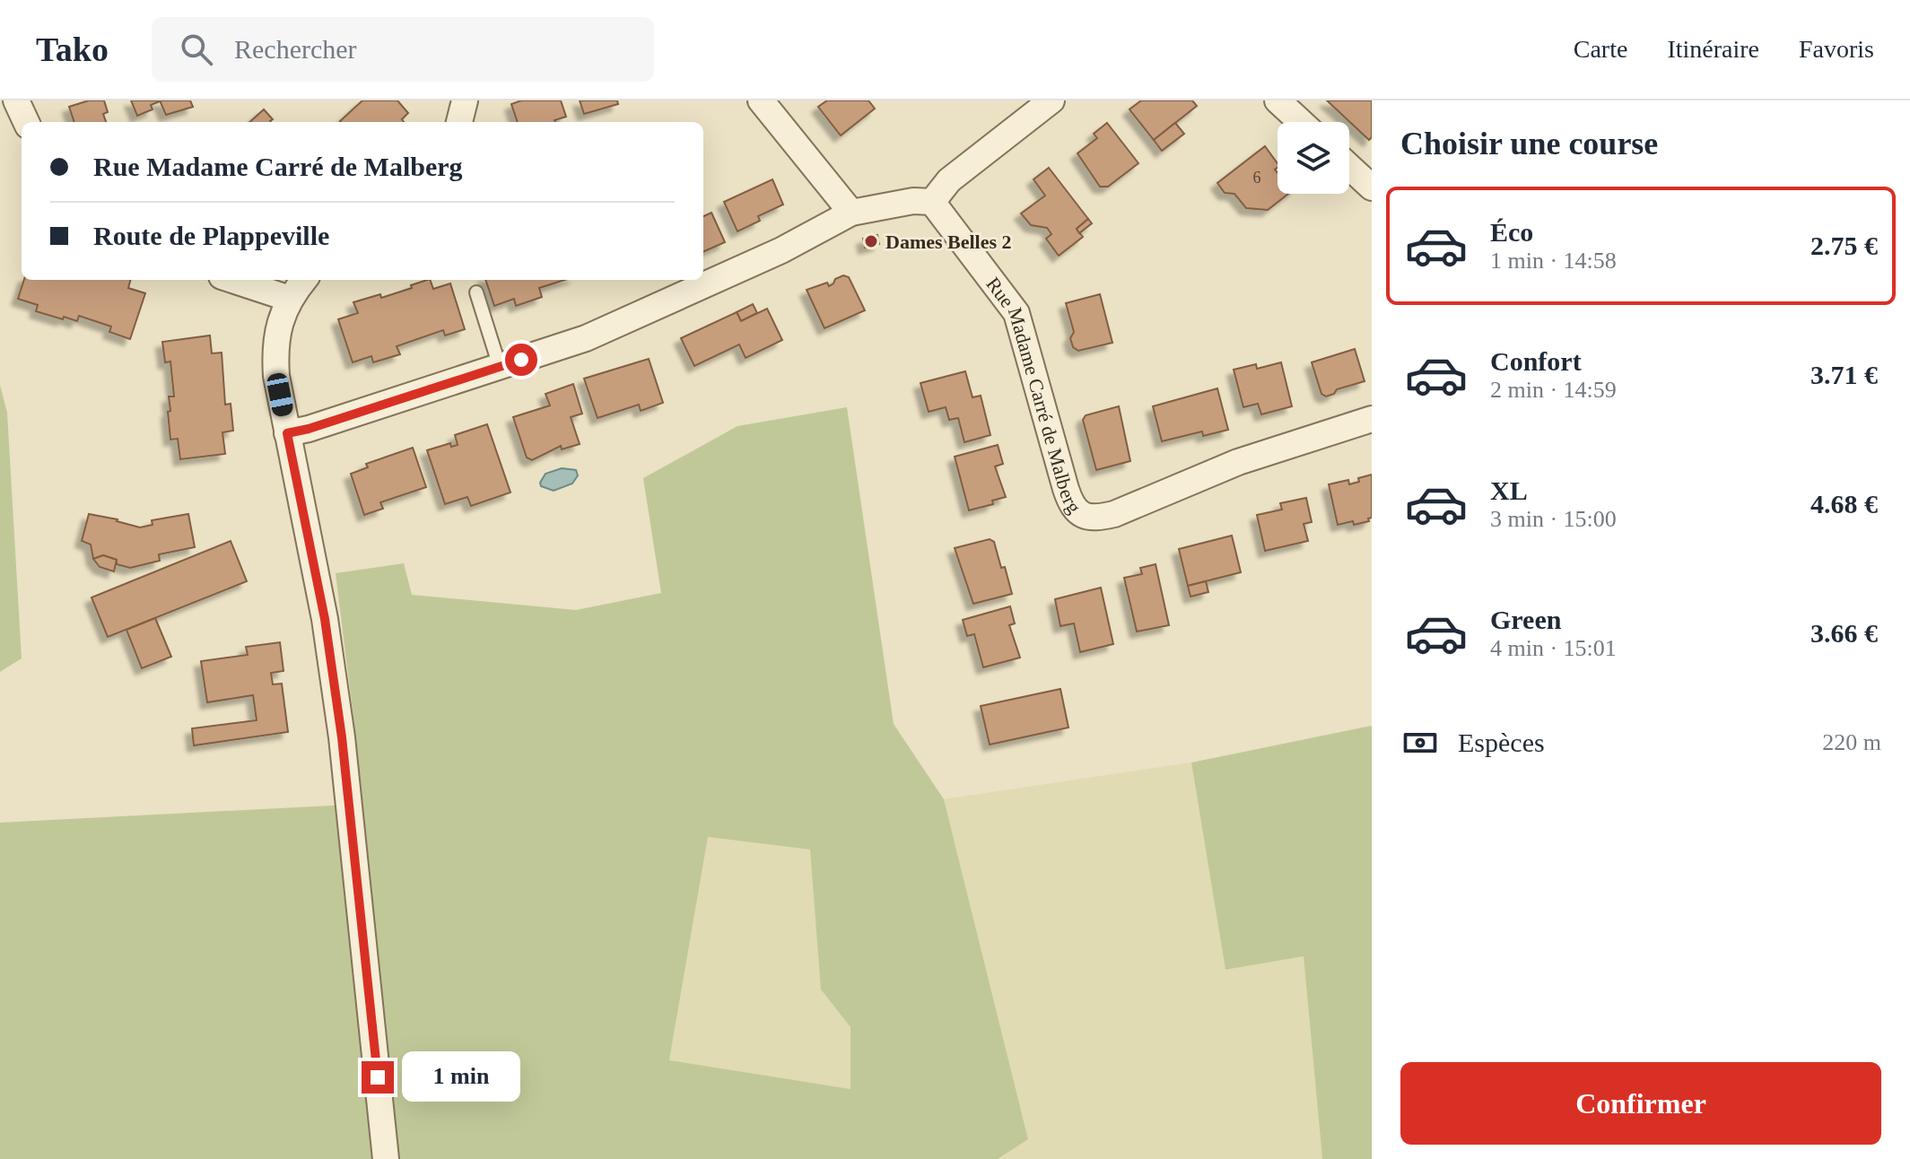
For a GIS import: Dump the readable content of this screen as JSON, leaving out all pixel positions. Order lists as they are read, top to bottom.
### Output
{
  "streets": {
    "street": ["Rue Madame Carré de Malberg"]
  },
  "places": ["Dames Belles 2"],
  "house_numbers": ["6"],
  "page": {
    "header": "Tako",
    "search": "Rechercher",
    "nav": ["Carte", "Itinéraire", "Favoris"],
    "heading": "Choisir une course",
    "banner": ["Rue Madame Carré de Malberg", "Route de Plappeville"],
    "list": [
      {
        "name": "Éco",
        "note": "1 min · 14:58",
        "value": "2.75 €"
      },
      {
        "name": "Confort",
        "note": "2 min · 14:59",
        "value": "3.71 €"
      },
      {
        "name": "XL",
        "note": "3 min · 15:00",
        "value": "4.68 €"
      },
      {
        "name": "Green",
        "note": "4 min · 15:01",
        "value": "3.66 €"
      }
    ],
    "pay": ["Espèces", "220 m"],
    "buttons": "Confirmer",
    "bubble": "1 min"
  }
}
